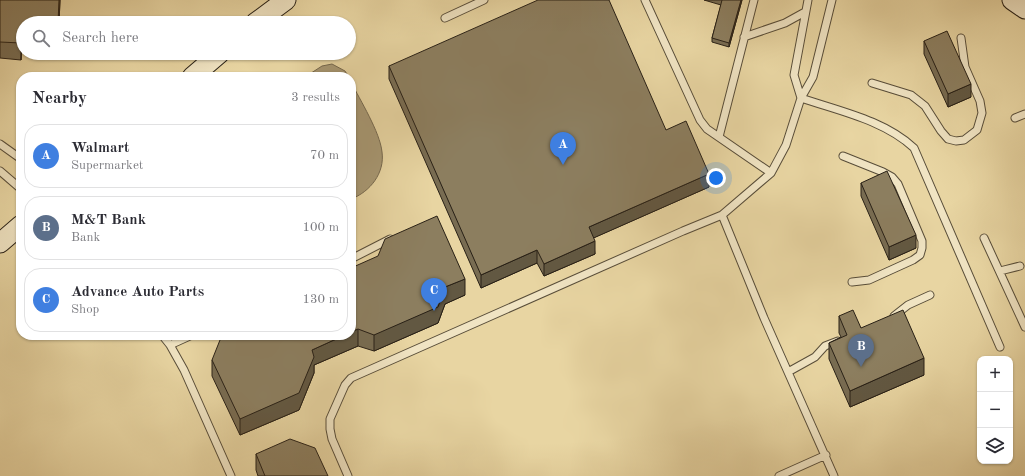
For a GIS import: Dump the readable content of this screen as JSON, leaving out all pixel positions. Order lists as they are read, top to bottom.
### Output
{
  "page": {
    "search": "Search here",
    "heading": ["Nearby", "3 results"],
    "list": [
      {
        "mark": "A",
        "name": "Walmart",
        "note": "Supermarket",
        "value": "70 m"
      },
      {
        "mark": "B",
        "name": "M&T Bank",
        "note": "Bank",
        "value": "100 m"
      },
      {
        "mark": "C",
        "name": "Advance Auto Parts",
        "note": "Shop",
        "value": "130 m"
      }
    ],
    "pins": ["A", "C", "B"],
    "map_buttons": ["+", "−"]
  }
}
